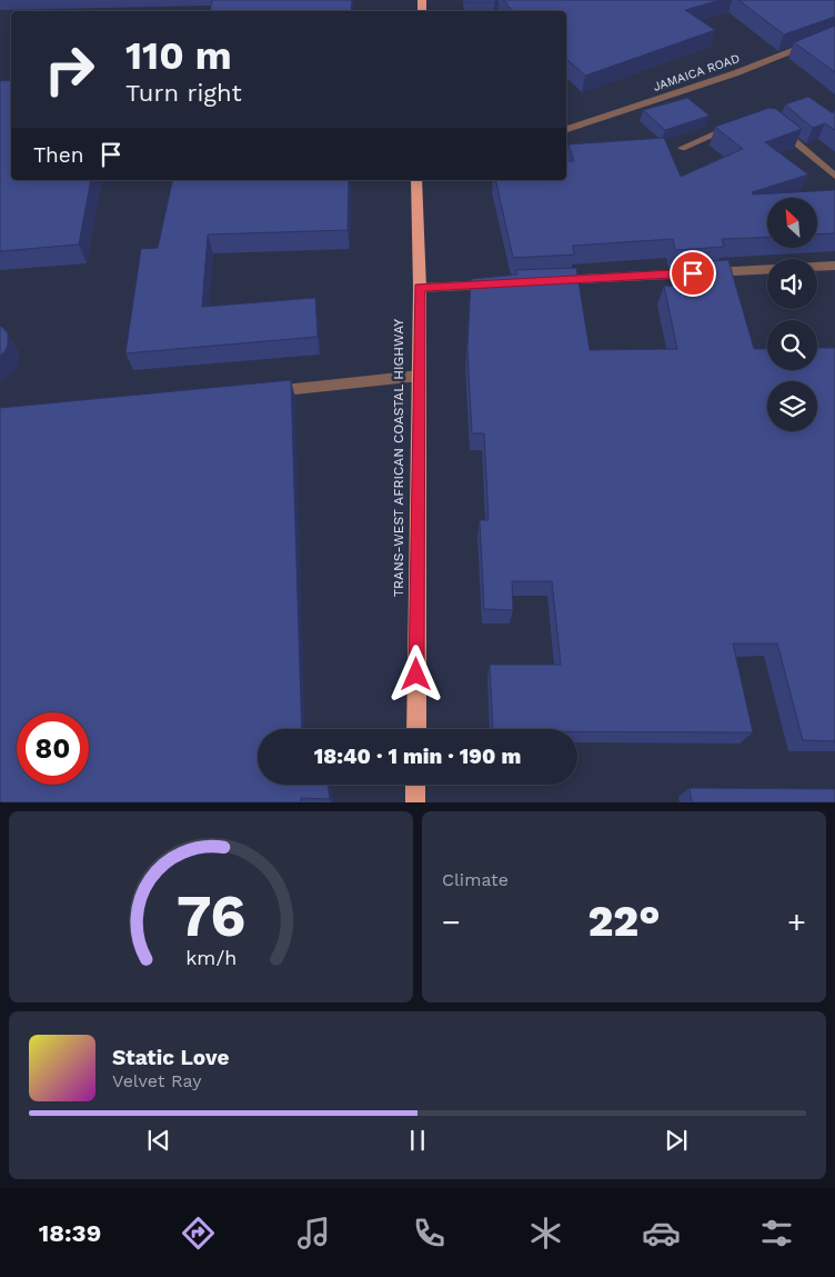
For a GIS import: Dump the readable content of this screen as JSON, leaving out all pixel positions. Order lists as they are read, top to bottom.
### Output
{
  "streets": {
    "highway": ["TRANS-WEST AFRICAN COASTAL HIGHWAY"],
    "street": ["JAMAICA ROAD"]
  },
  "north": "top left",
  "page": {
    "turn": ["110 m", "Turn right"],
    "then": "Then",
    "limit": "80",
    "trip": "18:40 · 1 min · 190 m",
    "tile": "Climate",
    "heat": ["−", "22°", "+"],
    "song": ["Static Love", "Velvet Ray"],
    "tabs": "18:39",
    "gauge": ["76", "km/h"]
  }
}
